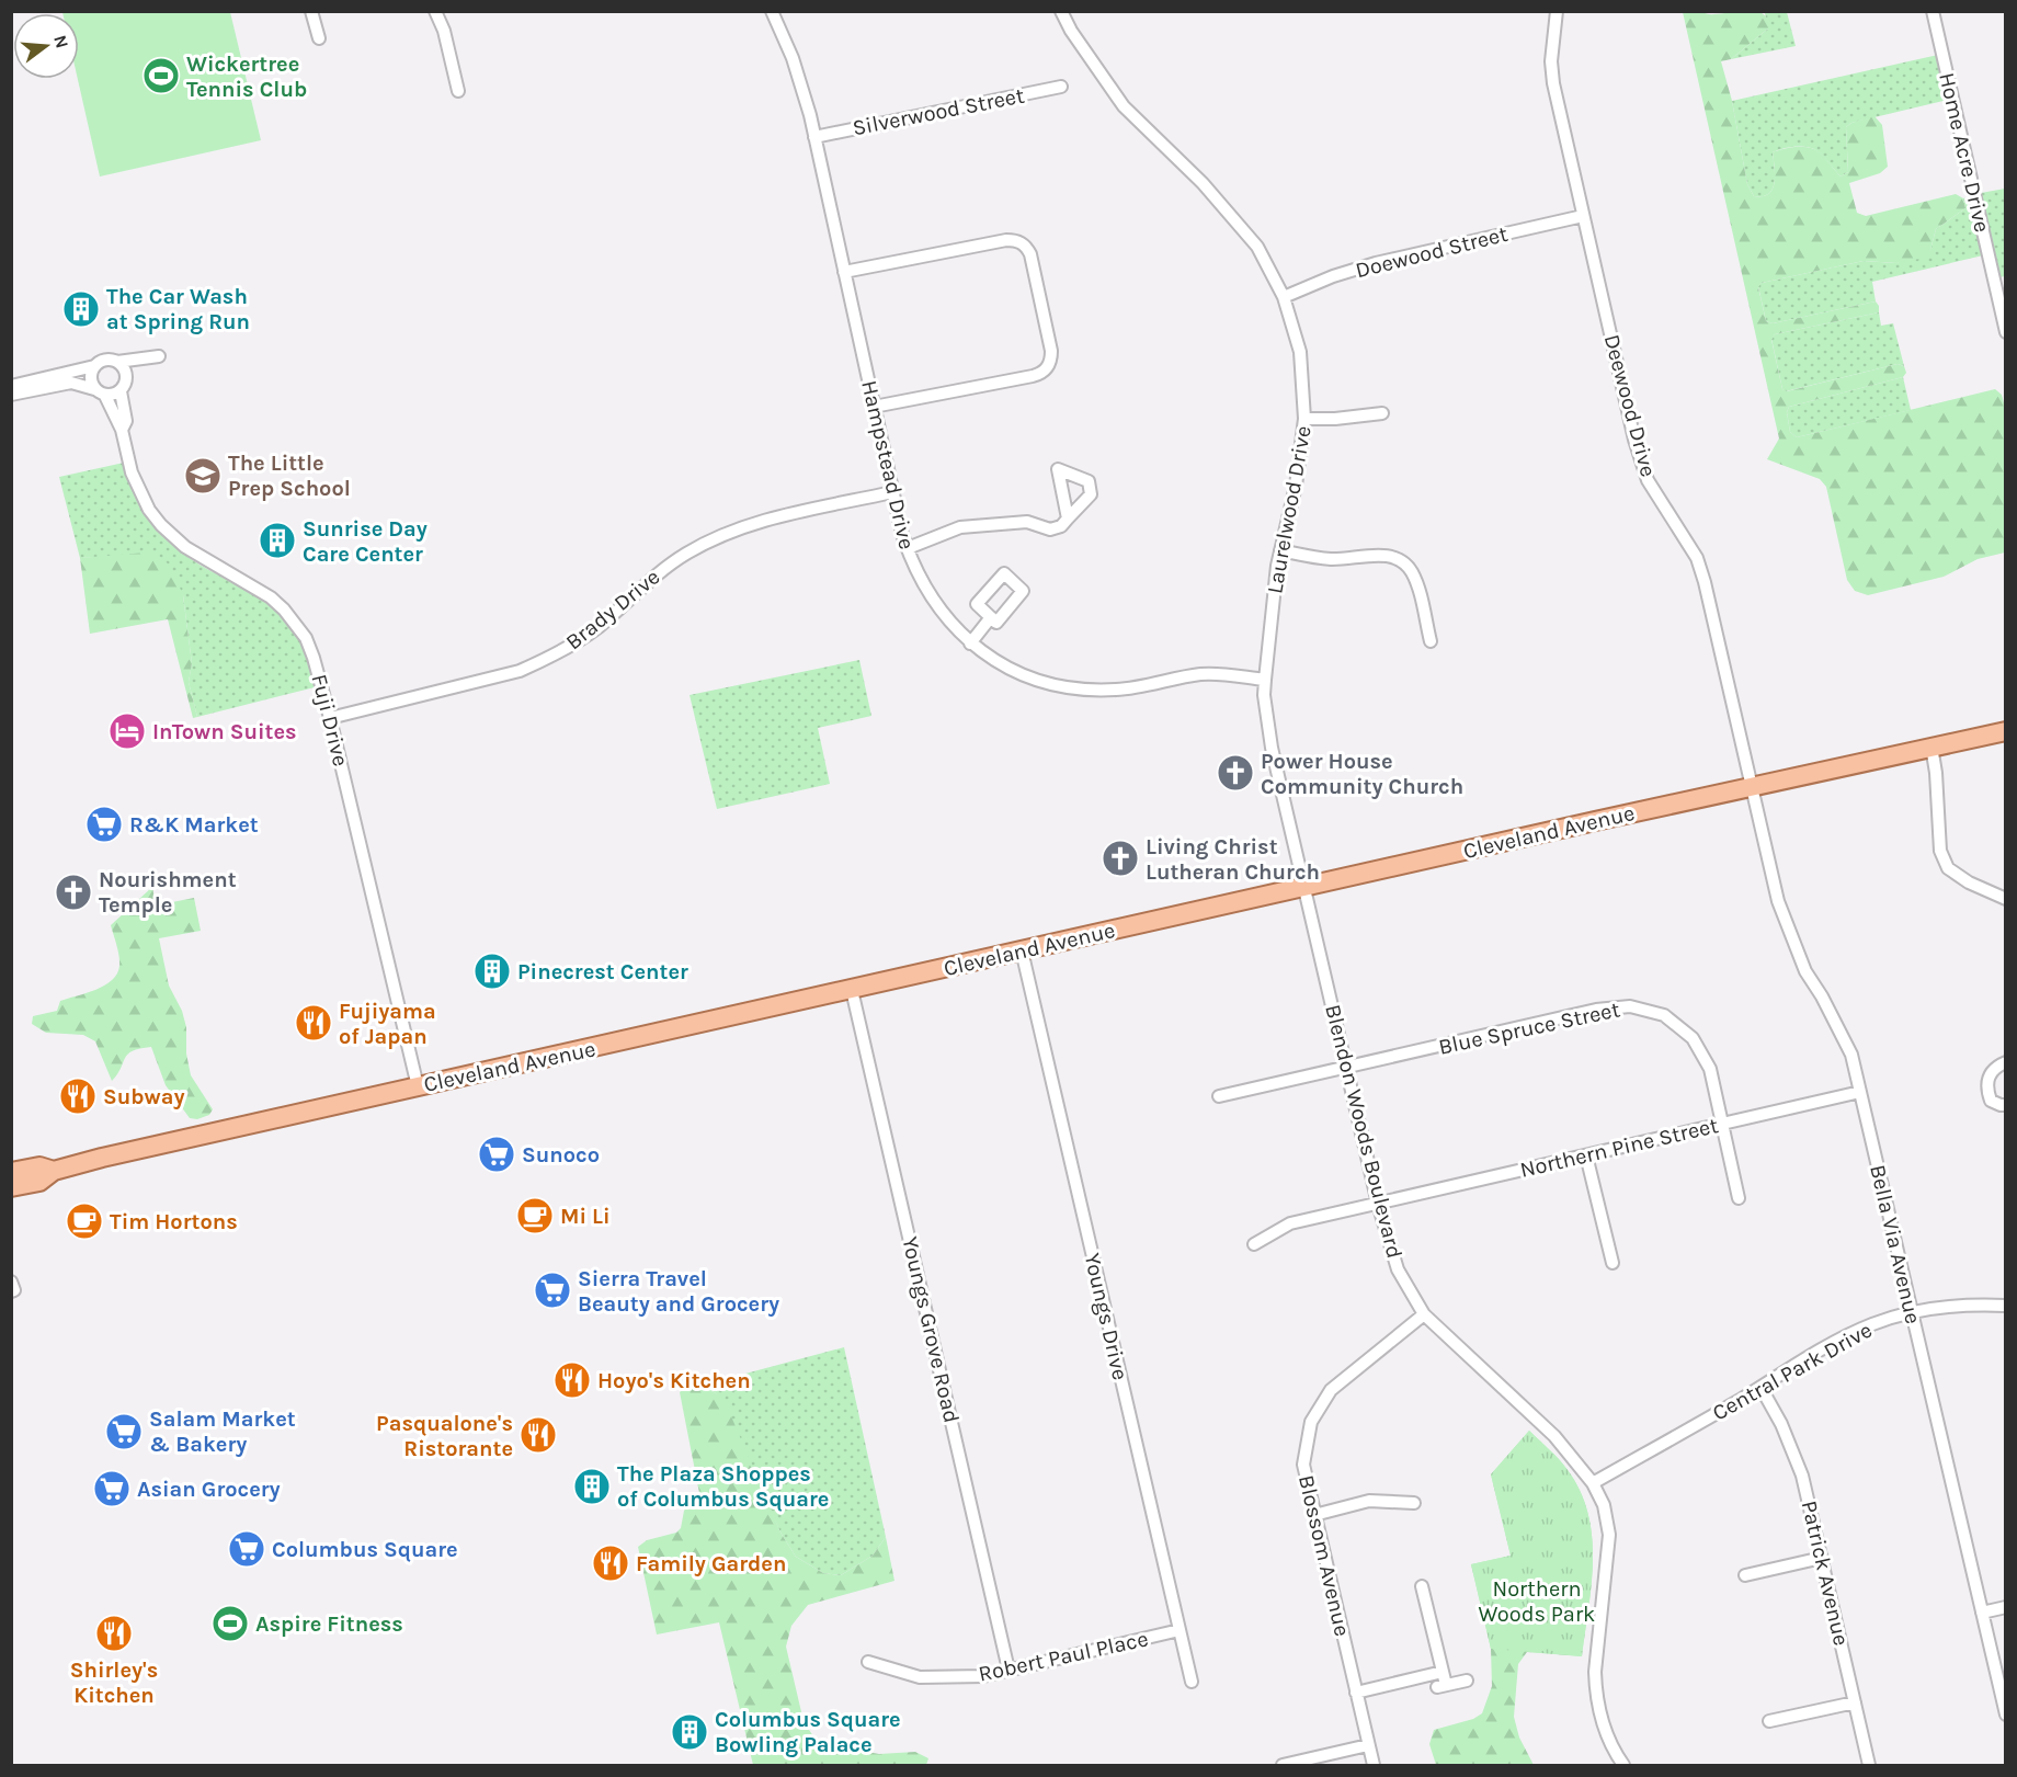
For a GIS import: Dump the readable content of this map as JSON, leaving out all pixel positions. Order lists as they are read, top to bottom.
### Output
{
  "streets": {
    "main road": ["Cleveland Avenue"],
    "street": [
      "Silverwood Street",
      "Home Acre Drive",
      "Doewood Street",
      "Deewood Drive",
      "Hampstead Drive",
      "Laurelwood Drive",
      "Brady Drive",
      "Fuji Drive",
      "Blue Spruce Street",
      "Blendon Woods Boulevard",
      "Northern Pine Street",
      "Bella Via Avenue",
      "Youngs Drive",
      "Youngs Grove Road",
      "Central Park Drive",
      "Blossom Avenue",
      "Patrick Avenue",
      "Robert Paul Place"
    ]
  },
  "crossings": [
    ["Silverwood Street", "Hampstead Drive"],
    ["Doewood Street", "Deewood Drive"],
    ["Doewood Street", "Laurelwood Drive"],
    ["Deewood Drive", "Cleveland Avenue"],
    ["Deewood Drive", "Bella Via Avenue"],
    ["Hampstead Drive", "Laurelwood Drive"],
    ["Hampstead Drive", "Brady Drive"],
    ["Laurelwood Drive", "Cleveland Avenue"],
    ["Laurelwood Drive", "Blendon Woods Boulevard"],
    ["Brady Drive", "Fuji Drive"],
    ["Fuji Drive", "Cleveland Avenue"],
    ["Cleveland Avenue", "Blendon Woods Boulevard"],
    ["Cleveland Avenue", "Bella Via Avenue"],
    ["Cleveland Avenue", "Youngs Drive"],
    ["Cleveland Avenue", "Youngs Grove Road"],
    ["Blue Spruce Street", "Blendon Woods Boulevard"],
    ["Blue Spruce Street", "Northern Pine Street"],
    ["Blendon Woods Boulevard", "Northern Pine Street"],
    ["Blendon Woods Boulevard", "Central Park Drive"],
    ["Blendon Woods Boulevard", "Blossom Avenue"],
    ["Northern Pine Street", "Bella Via Avenue"],
    ["Bella Via Avenue", "Central Park Drive"],
    ["Youngs Drive", "Robert Paul Place"],
    ["Youngs Grove Road", "Robert Paul Place"],
    ["Central Park Drive", "Patrick Avenue"]
  ],
  "parks": ["Northern Woods Park"],
  "places": {
    "sports": ["Wickertree Tennis Club", "Aspire Fitness"],
    "building": [
      "The Car Wash at Spring Run",
      "Sunrise Day Care Center",
      "Pinecrest Center",
      "The Plaza Shoppes of Columbus Square",
      "Columbus Square Bowling Palace"
    ],
    "school or university": ["The Little Prep School"],
    "hotel": ["InTown Suites"],
    "church": ["Power House Community Church", "Living Christ Lutheran Church", "Nourishment Temple"],
    "supermarket": [
      "R&K Market",
      "Sunoco",
      "Sierra Travel Beauty and Grocery",
      "Salam Market & Bakery",
      "Asian Grocery",
      "Columbus Square"
    ],
    "restaurant": [
      "Fujiyama of Japan",
      "Subway",
      "Hoyo's Kitchen",
      "Pasqualone's Ristorante",
      "Family Garden",
      "Shirley's Kitchen"
    ],
    "cafe": ["Mi Li", "Tim Hortons"]
  },
  "north": "right"
}
